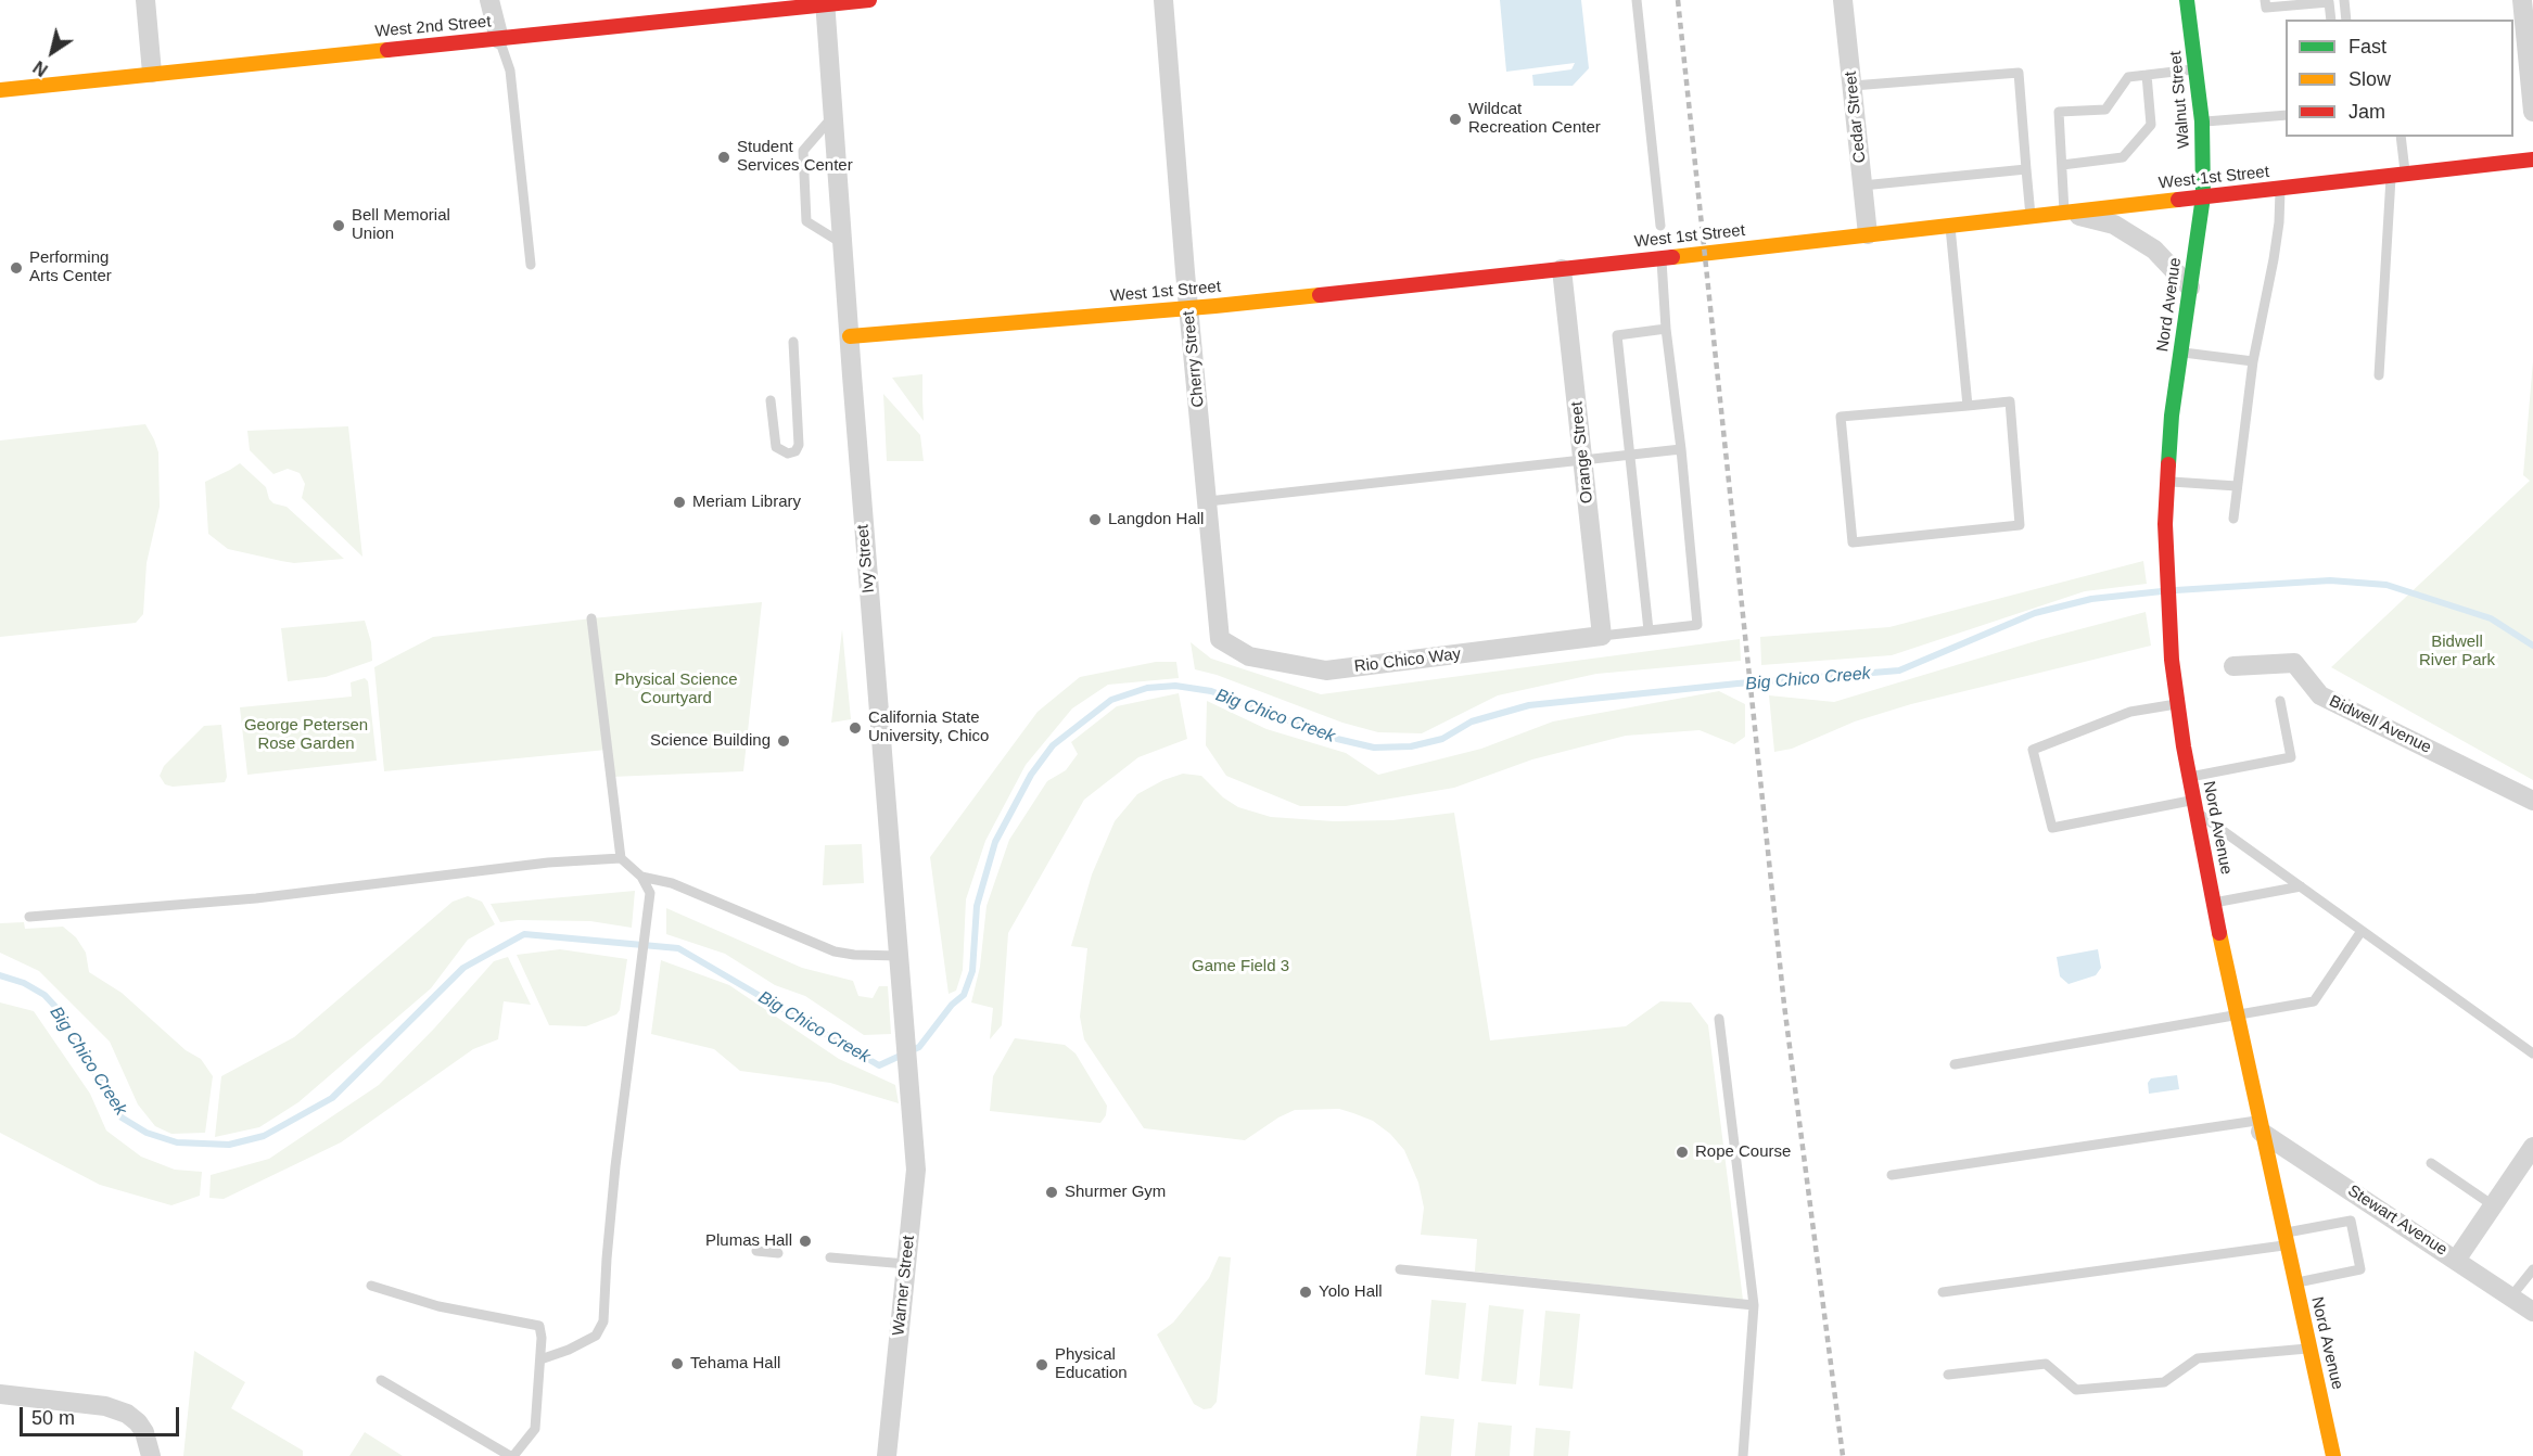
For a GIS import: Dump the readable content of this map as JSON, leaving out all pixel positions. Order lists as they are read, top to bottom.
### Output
{
  "streets": {
    "street": [
      "West 2nd Street",
      "Walnut Street",
      "Cedar Street",
      "West 1st Street",
      "Nord Avenue",
      "Cherry Street",
      "Orange Street",
      "Ivy Street",
      "Rio Chico Way",
      "Bidwell Avenue",
      "Stewart Avenue",
      "Warner Street"
    ]
  },
  "crossings": [
    ["West 2nd Street", "Ivy Street"],
    ["Walnut Street", "West 1st Street"],
    ["Walnut Street", "Nord Avenue"],
    ["Cedar Street", "West 1st Street"],
    ["West 1st Street", "Nord Avenue"],
    ["West 1st Street", "Cherry Street"],
    ["West 1st Street", "Orange Street"],
    ["West 1st Street", "Ivy Street"],
    ["Nord Avenue", "Stewart Avenue"],
    ["Cherry Street", "Rio Chico Way"],
    ["Orange Street", "Rio Chico Way"],
    ["Ivy Street", "Warner Street"]
  ],
  "water": ["Big Chico Creek"],
  "parks": [
    "Bidwell River Park",
    "Physical Science Courtyard",
    "George Petersen Rose Garden",
    "Game Field 3"
  ],
  "places": [
    "Wildcat Recreation Center",
    "Student Services Center",
    "Bell Memorial Union",
    "Performing Arts Center",
    "Meriam Library",
    "Langdon Hall",
    "California State University, Chico",
    "Science Building",
    "Rope Course",
    "Shurmer Gym",
    "Plumas Hall",
    "Yolo Hall",
    "Tehama Hall",
    "Physical Education"
  ],
  "legend": ["Fast", "Slow", "Jam"],
  "scale_bar": "50 m",
  "north": "bottom left"
}
